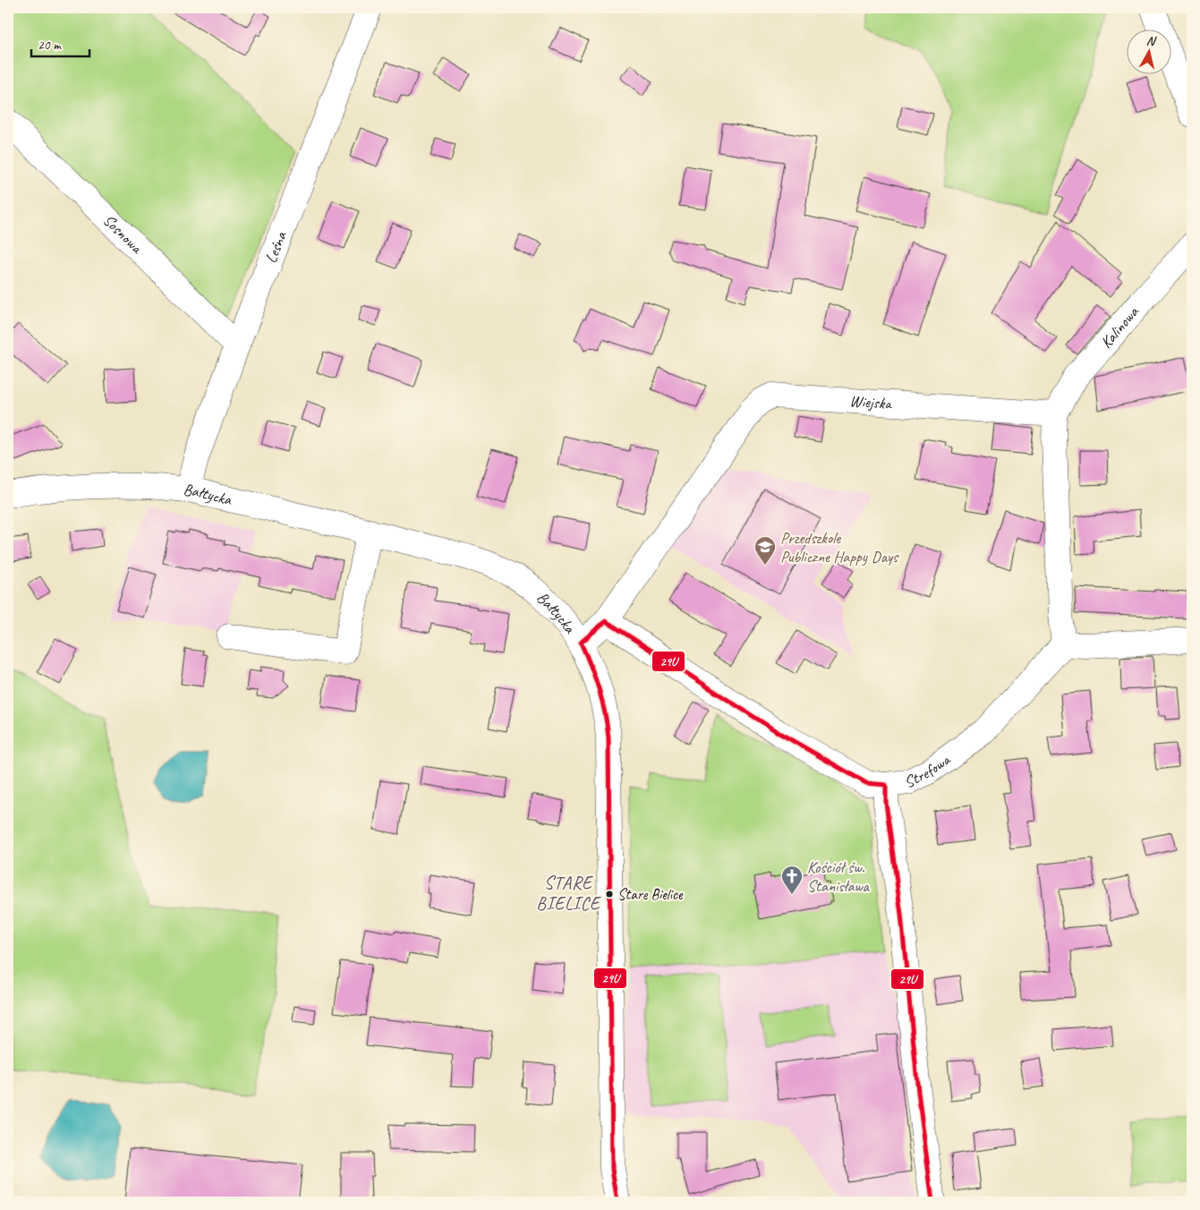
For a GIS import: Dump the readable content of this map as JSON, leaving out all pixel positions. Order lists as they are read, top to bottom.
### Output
{
  "streets": {
    "street": [
      "Sosnowa",
      "Leśna",
      "Kalinowa",
      "Wiejska",
      "Bałtycka",
      "Strefowa"
    ]
  },
  "crossings": [
    ["Sosnowa", "Leśna"],
    ["Leśna", "Bałtycka"],
    ["Kalinowa", "Wiejska"],
    ["Wiejska", "Bałtycka"],
    ["Wiejska", "Strefowa"]
  ],
  "districts": ["STARE BIELICE"],
  "places": {
    "school or university": ["Przedszkole Publiczne Happy Days"],
    "other": ["Stare Bielice"],
    "church": ["Kościół św. Stanisława"]
  },
  "lines": ["transit line 29U"],
  "scale_bar": "20 m",
  "north": "top"
}
